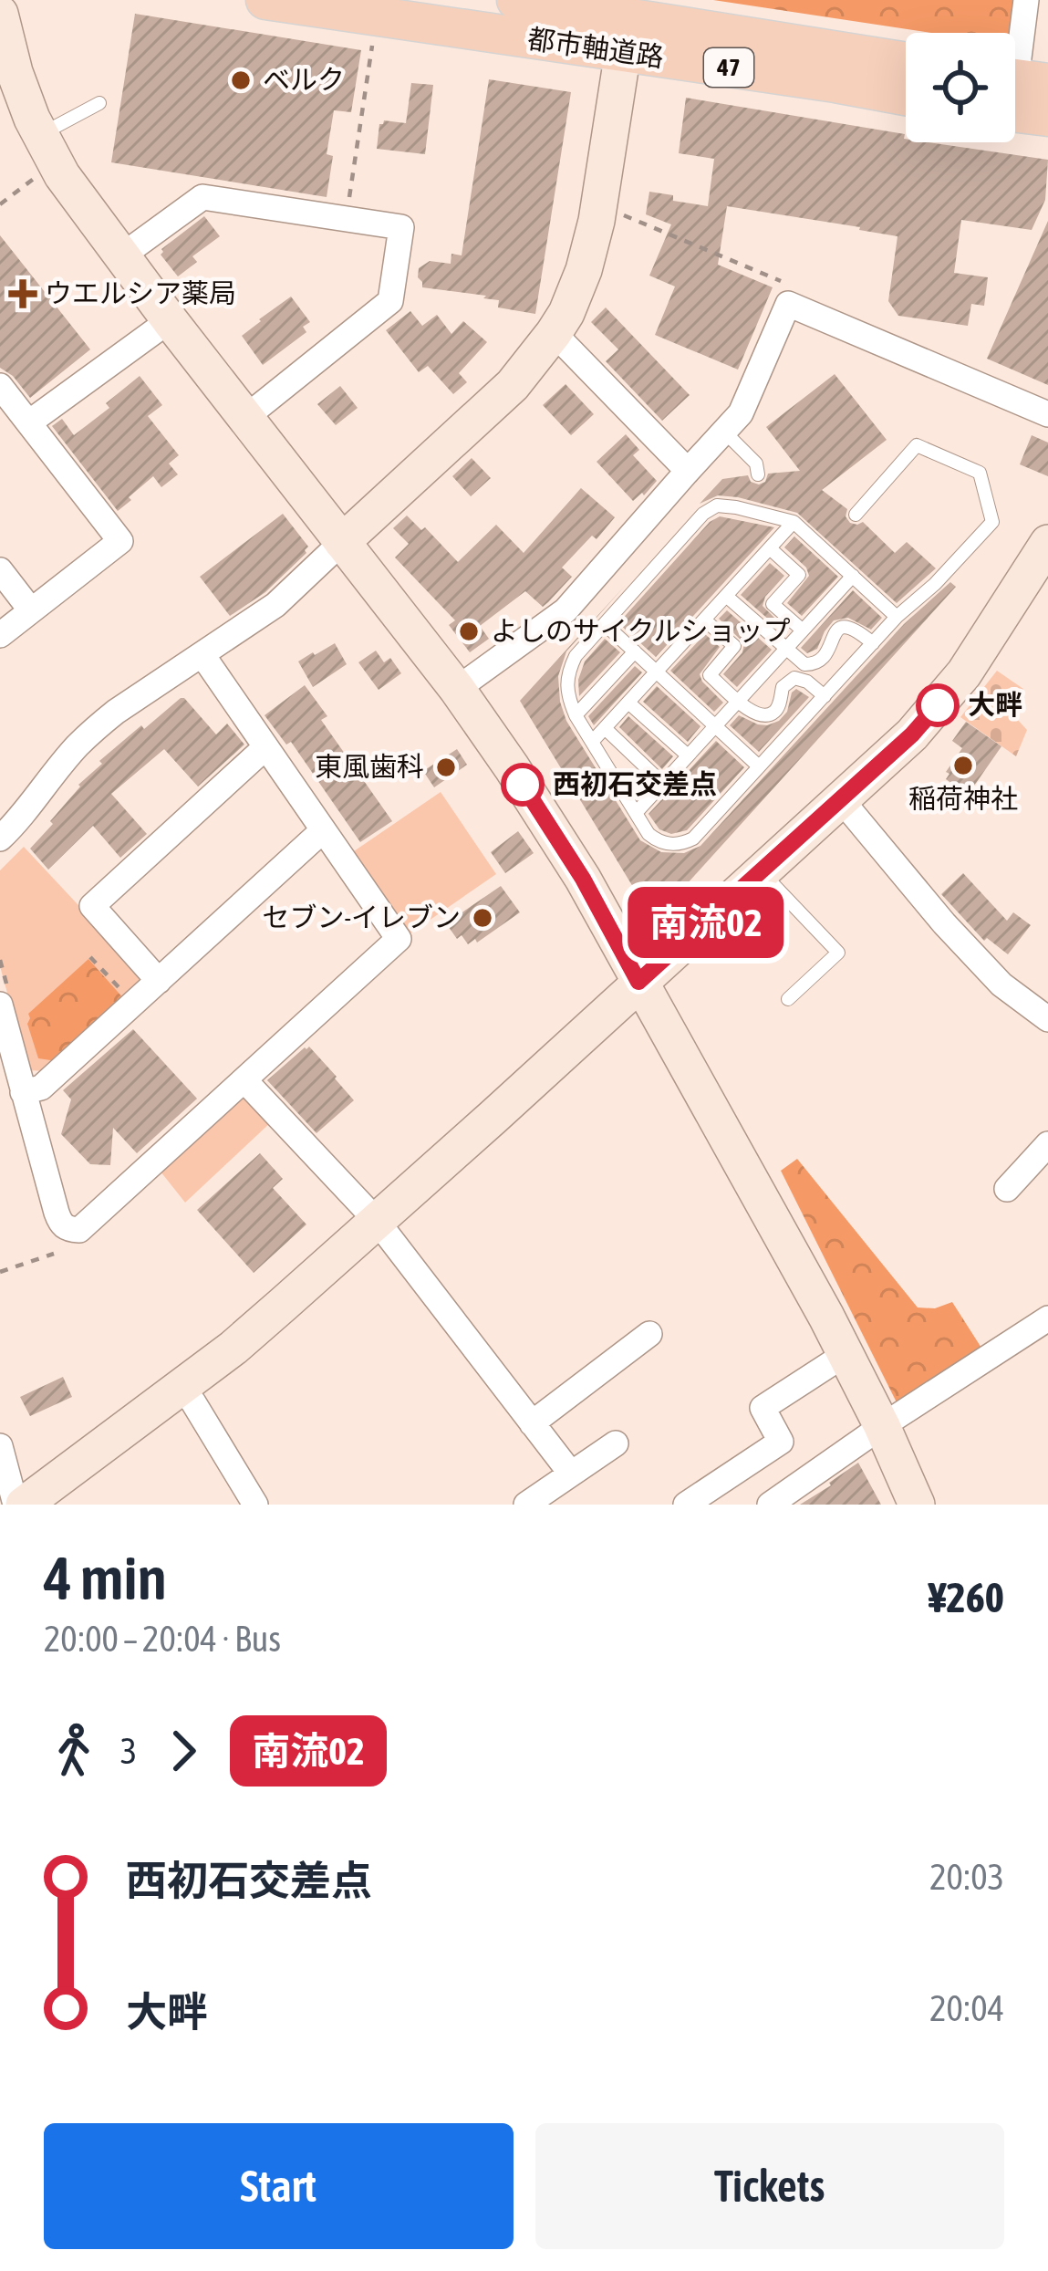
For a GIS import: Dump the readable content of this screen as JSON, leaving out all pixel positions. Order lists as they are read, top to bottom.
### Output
{
  "streets": {
    "main road": ["都市軸道路", "47"]
  },
  "places": {
    "other": [
      "ベルク",
      "よしのサイクルショップ",
      "大畔",
      "稲荷神社",
      "東風歯科",
      "西初石交差点",
      "セブン-イレブン"
    ],
    "health": ["ウエルシア薬局"]
  },
  "lines": ["bus line 南流02"],
  "page": {
    "on_map": "南流02",
    "heading": ["4 min", "20:00 – 20:04 · Bus", "¥260"],
    "legs": ["3", "南流02"],
    "list": [
      {
        "name": "西初石交差点",
        "value": "20:03"
      },
      {
        "name": "大畔",
        "value": "20:04"
      }
    ],
    "buttons": ["Start", "Tickets"]
  }
}
